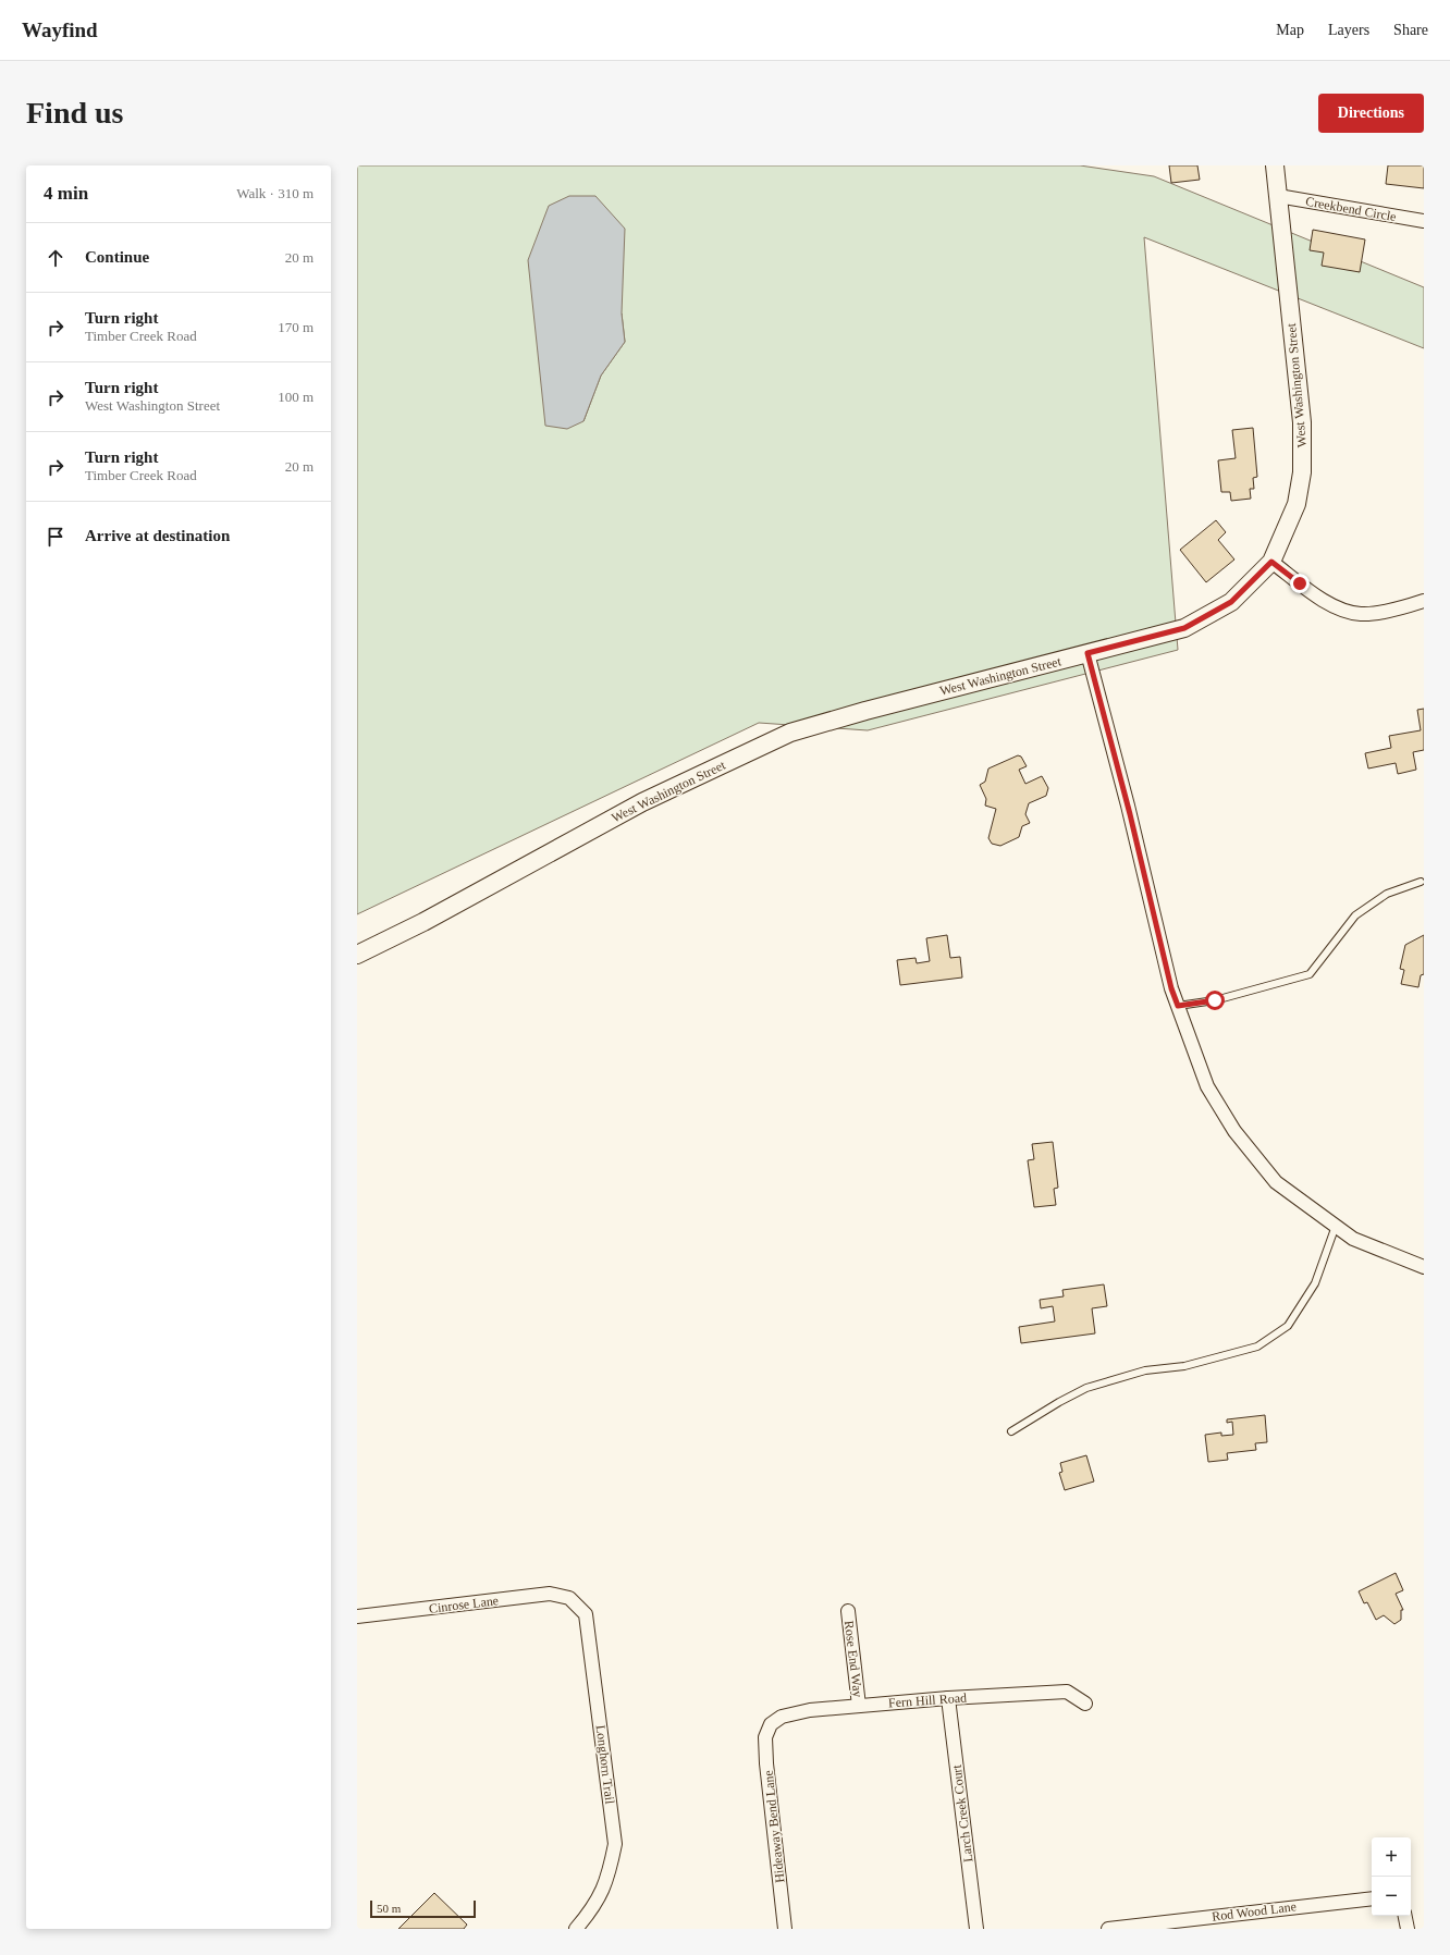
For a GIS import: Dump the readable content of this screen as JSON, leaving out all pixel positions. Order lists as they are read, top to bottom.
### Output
{
  "streets": {
    "street": [
      "Creekbend Circle",
      "West Washington Street",
      "Cinrose Lane",
      "Rose End Way",
      "Fern Hill Road",
      "Longhorn Trail",
      "Larch Creek Court",
      "Hideaway Bend Lane",
      "Rod Wood Lane"
    ]
  },
  "crossings": [
    ["Creekbend Circle", "West Washington Street"],
    ["Cinrose Lane", "Longhorn Trail"],
    ["Rose End Way", "Fern Hill Road"],
    ["Fern Hill Road", "Larch Creek Court"],
    ["Fern Hill Road", "Hideaway Bend Lane"]
  ],
  "scale_bar": "50 m",
  "page": {
    "header": "Wayfind",
    "nav": ["Map", "Layers", "Share"],
    "buttons": "Directions",
    "title": "Find us",
    "heading": ["4 min", "Walk · 310 m"],
    "list": [
      ["Continue", "20 m"],
      ["Turn right", "Timber Creek Road", "170 m"],
      ["Turn right", "West Washington Street", "100 m"],
      ["Turn right", "Timber Creek Road", "20 m"],
      "Arrive at destination"
    ],
    "map_buttons": ["+", "−"],
    "scale": "50 m"
  }
}
